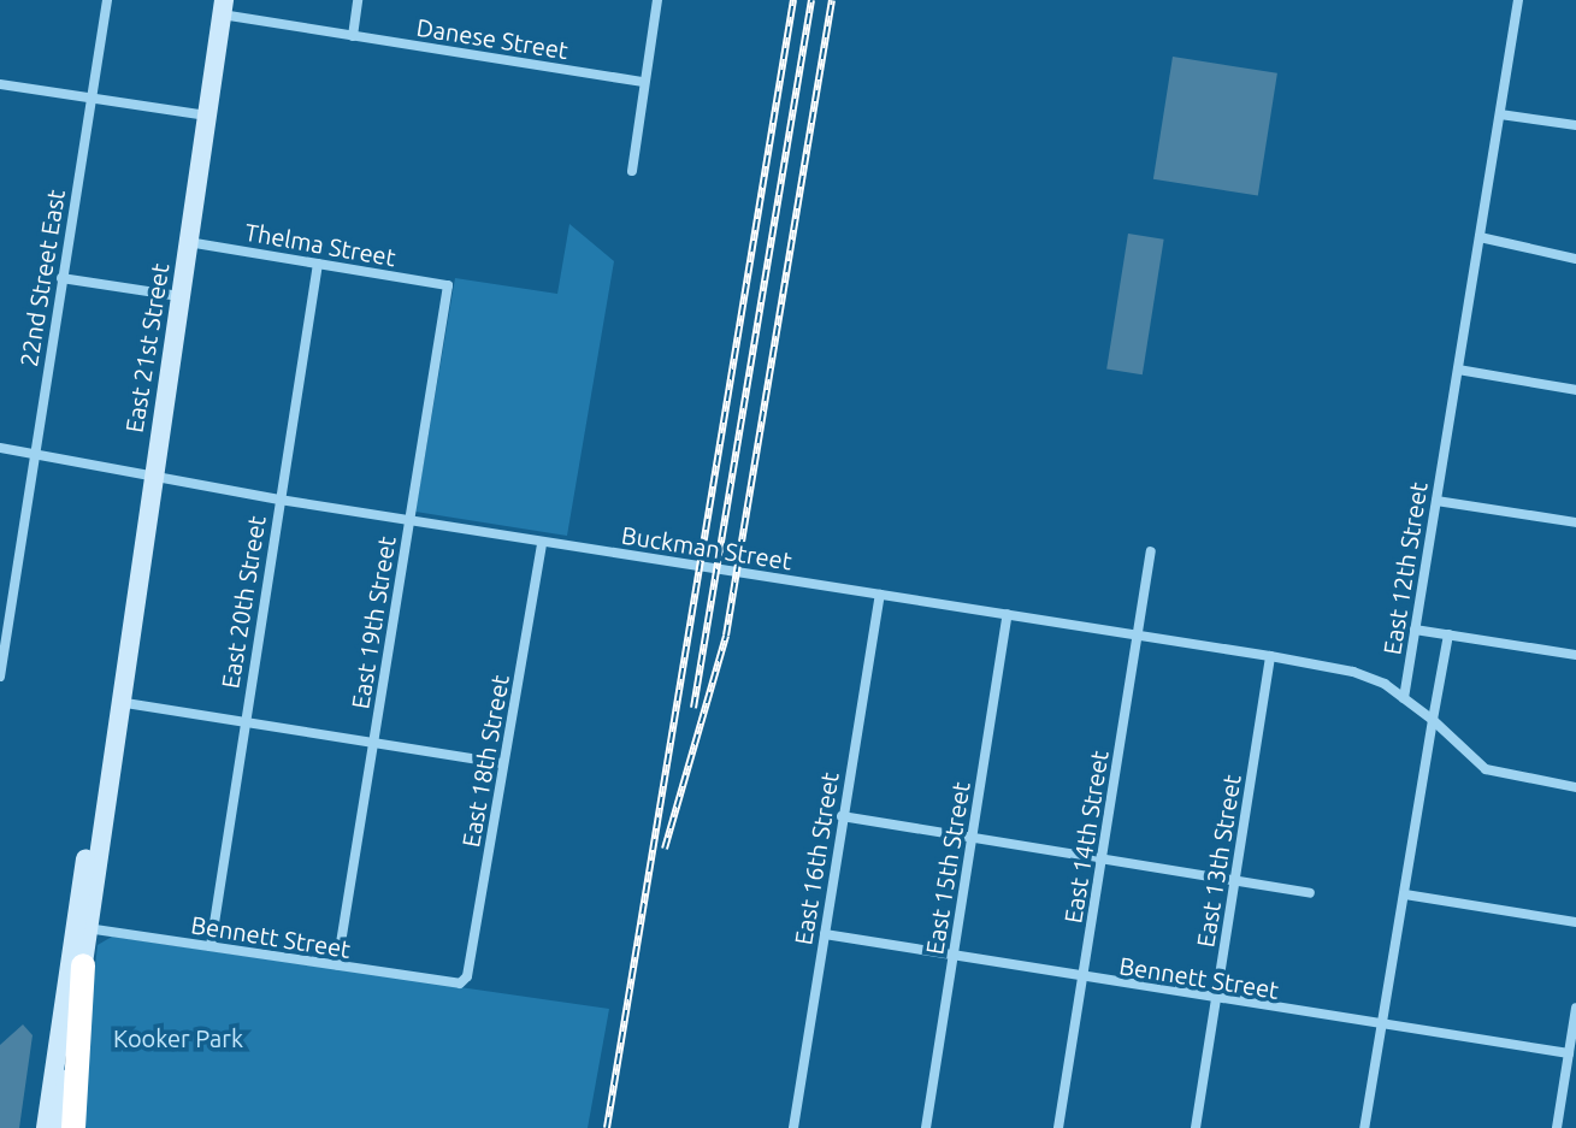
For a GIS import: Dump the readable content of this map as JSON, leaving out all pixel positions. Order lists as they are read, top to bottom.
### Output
{
  "streets": {
    "main road": ["East 21st Street"],
    "street": [
      "Danese Street",
      "Thelma Street",
      "22nd Street East",
      "Buckman Street",
      "East 12th Street",
      "East 20th Street",
      "East 19th Street",
      "East 18th Street",
      "East 14th Street",
      "East 16th Street",
      "East 13th Street",
      "East 15th Street",
      "Bennett Street"
    ]
  },
  "crossings": [
    ["Danese Street", "East 21st Street"],
    ["Thelma Street", "East 21st Street"],
    ["Thelma Street", "East 20th Street"],
    ["Thelma Street", "East 19th Street"],
    ["22nd Street East", "Buckman Street"],
    ["East 21st Street", "Buckman Street"],
    ["East 21st Street", "Bennett Street"],
    ["Buckman Street", "East 12th Street"],
    ["Buckman Street", "East 20th Street"],
    ["Buckman Street", "East 19th Street"],
    ["Buckman Street", "East 18th Street"],
    ["Buckman Street", "East 14th Street"],
    ["Buckman Street", "East 16th Street"],
    ["Buckman Street", "East 13th Street"],
    ["Buckman Street", "East 15th Street"],
    ["East 20th Street", "Bennett Street"],
    ["East 19th Street", "Bennett Street"],
    ["East 18th Street", "Bennett Street"],
    ["East 14th Street", "Bennett Street"],
    ["East 16th Street", "Bennett Street"],
    ["East 13th Street", "Bennett Street"],
    ["East 15th Street", "Bennett Street"]
  ],
  "parks": ["Kooker Park"]
}
